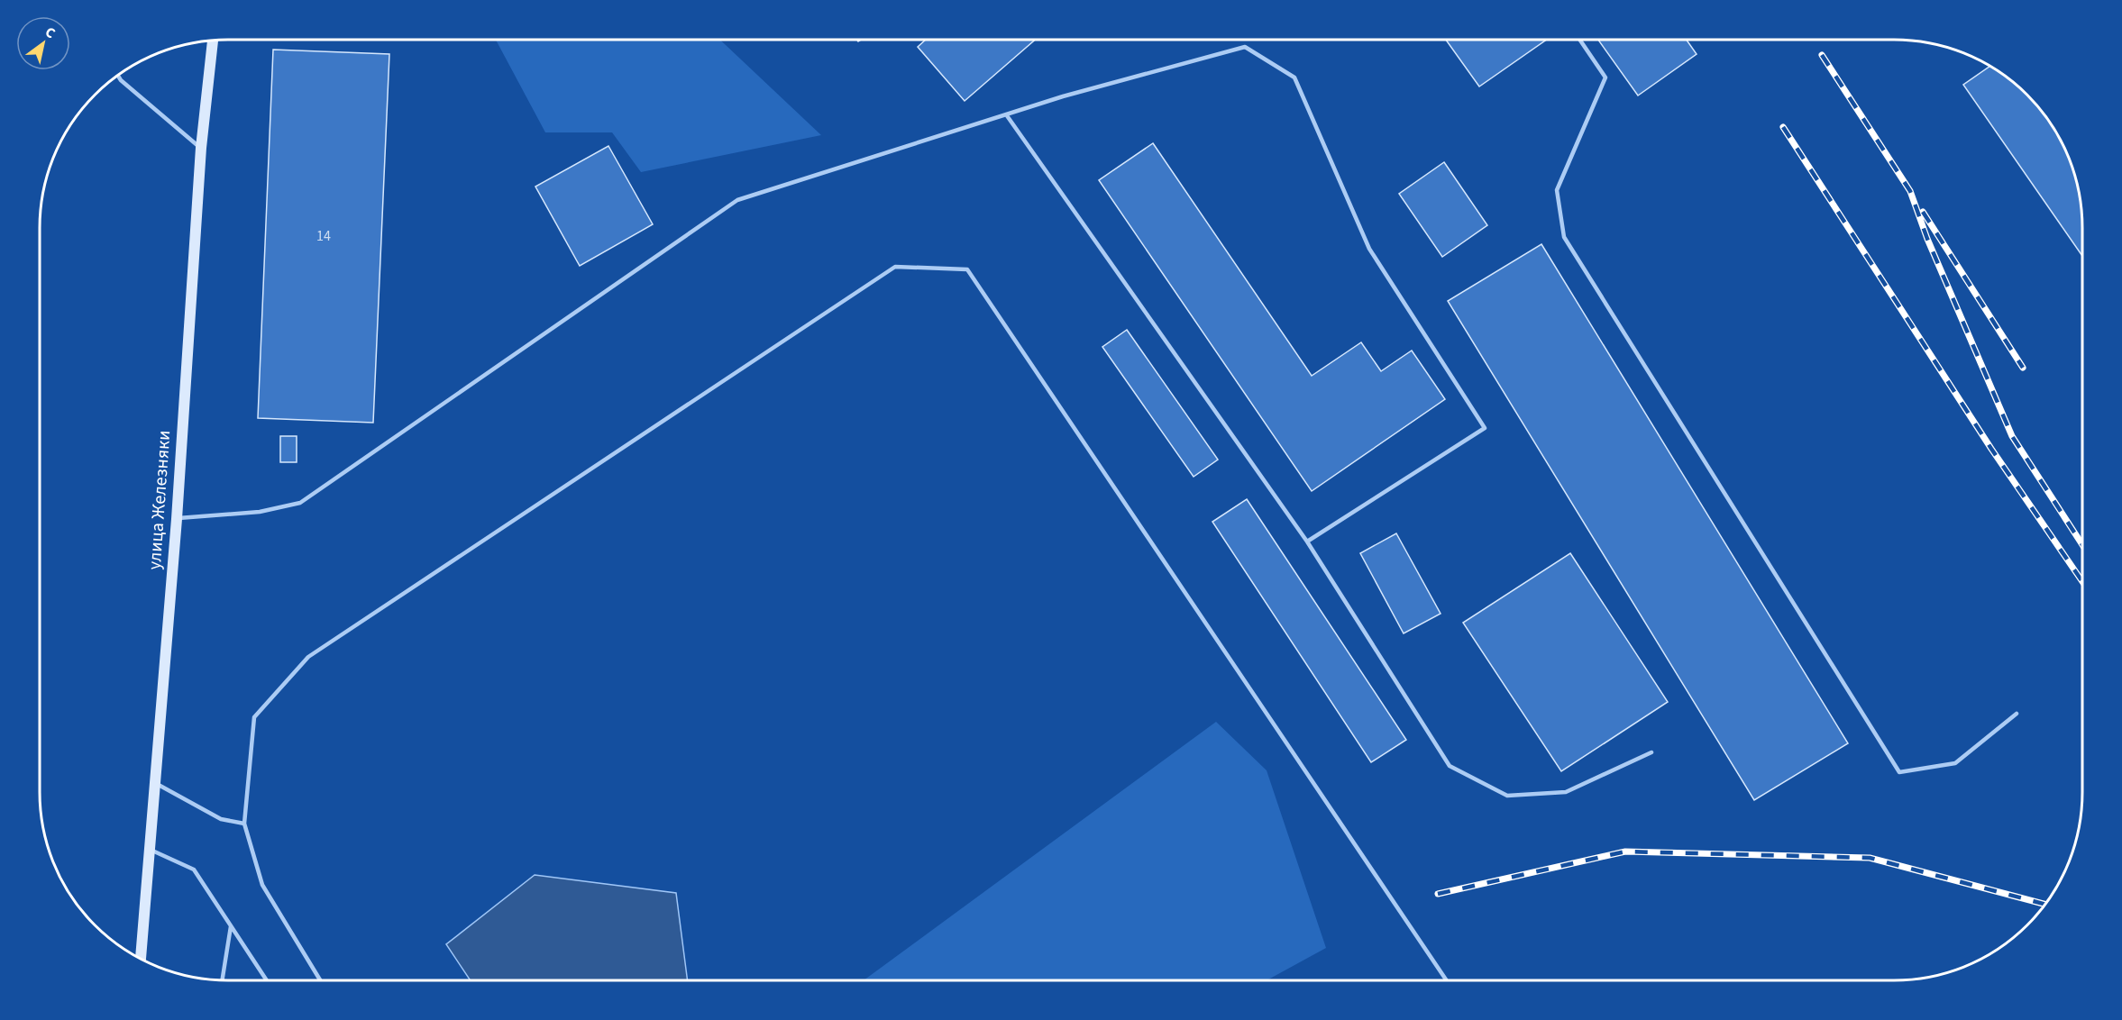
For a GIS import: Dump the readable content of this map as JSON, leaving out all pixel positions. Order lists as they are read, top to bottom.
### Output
{
  "streets": {
    "street": ["улица Железняки"]
  },
  "house_numbers": ["14"],
  "north": "top right"
}
